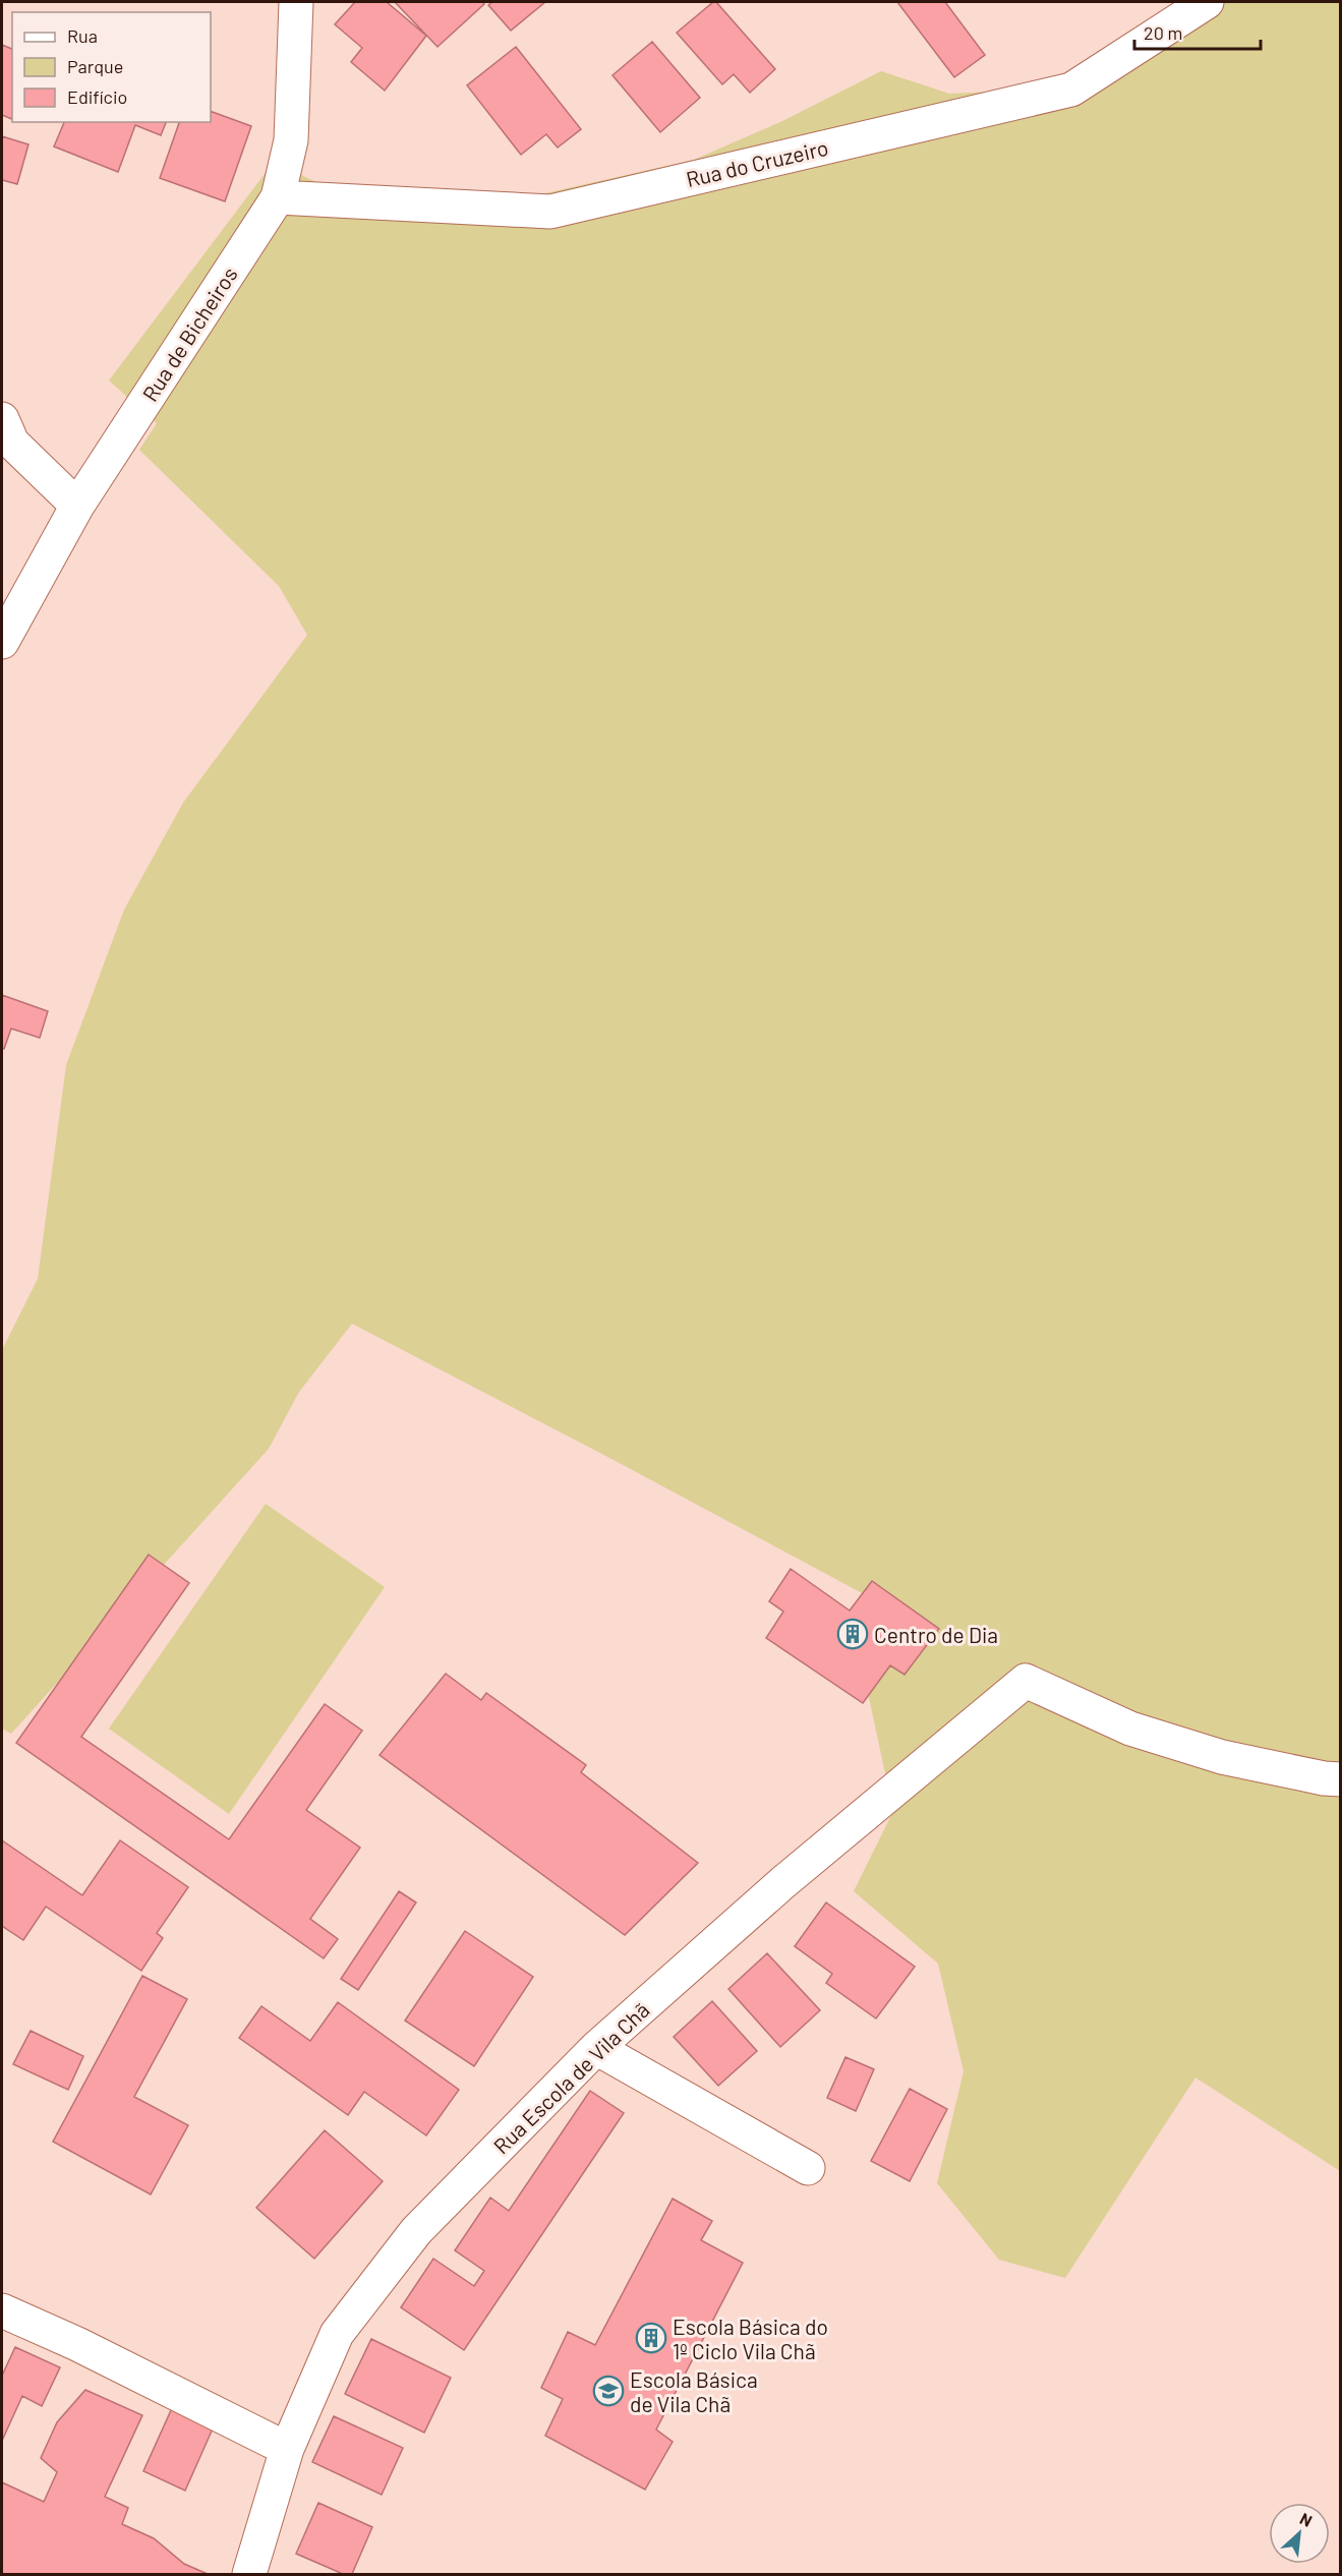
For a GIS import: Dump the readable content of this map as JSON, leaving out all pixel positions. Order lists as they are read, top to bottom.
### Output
{
  "streets": {
    "street": ["Rua do Cruzeiro", "Rua de Bicheiros", "Rua Escola de Vila Chã"]
  },
  "crossings": [
    ["Rua do Cruzeiro", "Rua de Bicheiros"]
  ],
  "places": {
    "building": ["Centro de Dia", "Escola Básica do 1º Ciclo Vila Chã"],
    "school or university": ["Escola Básica de Vila Chã"]
  },
  "legend": ["Rua", "Parque", "Edifício"],
  "scale_bar": "20 m",
  "north": "top right"
}
